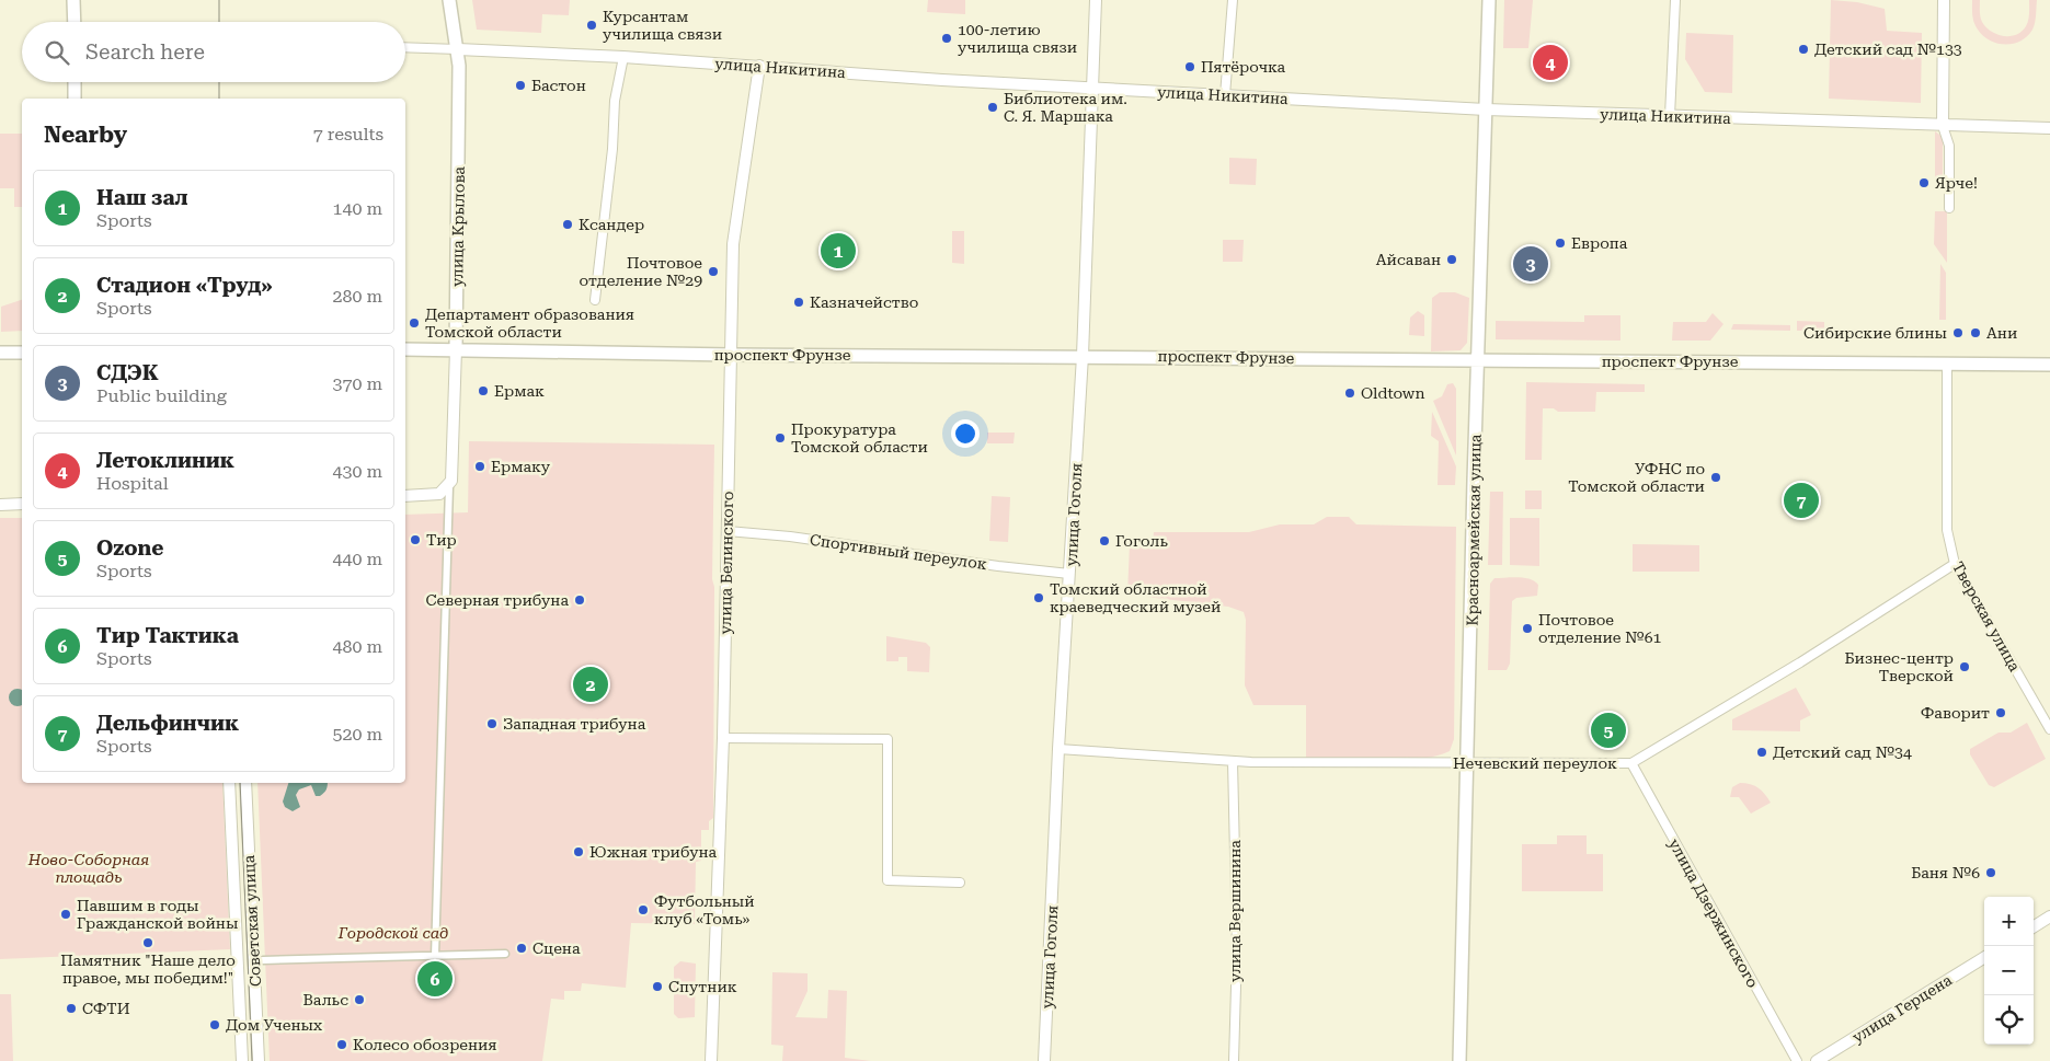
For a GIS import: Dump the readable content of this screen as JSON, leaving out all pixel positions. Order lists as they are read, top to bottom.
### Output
{
  "streets": {
    "main road": ["улица Крылова", "проспект Фрунзе", "Красноармейская улица"],
    "street": [
      "улица Никитина",
      "улица Гоголя",
      "Спортивный переулок",
      "улица Белинского",
      "Тверская улица",
      "Нечевский переулок",
      "улица Вершинина",
      "улица Дзержинского",
      "Советская улица",
      "улица Герцена"
    ]
  },
  "crossings": [
    ["улица Никитина", "улица Крылова"],
    ["улица Никитина", "улица Гоголя"],
    ["улица Никитина", "Красноармейская улица"],
    ["улица Никитина", "улица Белинского"],
    ["улица Крылова", "проспект Фрунзе"],
    ["проспект Фрунзе", "улица Гоголя"],
    ["проспект Фрунзе", "Красноармейская улица"],
    ["проспект Фрунзе", "улица Белинского"],
    ["проспект Фрунзе", "Тверская улица"],
    ["улица Гоголя", "Спортивный переулок"],
    ["улица Гоголя", "Нечевский переулок"],
    ["Красноармейская улица", "Нечевский переулок"],
    ["Спортивный переулок", "улица Белинского"],
    ["Тверская улица", "Нечевский переулок"],
    ["Нечевский переулок", "улица Вершинина"],
    ["Нечевский переулок", "улица Дзержинского"]
  ],
  "parks": ["Ново-Соборная площадь", "Городской сад"],
  "places": [
    "Курсантам училища связи",
    "100-летию училища связи",
    "Детский сад №133",
    "Пятёрочка",
    "Бастон",
    "Библиотека им. С. Я. Маршака",
    "Ярче!",
    "Ксандер",
    "Европа",
    "Айсаван",
    "Почтовое отделение №29",
    "Казначейство",
    "Департамент образования Томской области",
    "Сибирские блины",
    "Ани",
    "Ермак",
    "Oldtown",
    "Прокуратура Томской области",
    "Ермаку",
    "УФНС по Томской области",
    "Тир",
    "Гоголь",
    "Томский областной краеведческий музей",
    "Северная трибуна",
    "Почтовое отделение №61",
    "Бизнес-центр Тверской",
    "Фаворит",
    "Западная трибуна",
    "Детский сад №34",
    "Южная трибуна",
    "Баня №6",
    "Футбольный клуб «Томь»",
    "Павшим в годы Гражданской войны",
    "Памятник \"Наше дело правое, мы победим!\"",
    "Сцена",
    "Спутник",
    "Вальс",
    "СФТИ",
    "Дом Ученых",
    "Колесо обозрения"
  ],
  "page": {
    "search": "Search here",
    "pins": [
      "4",
      "1",
      "3",
      "7",
      "2",
      "5",
      "6"
    ],
    "heading": ["Nearby", "7 results"],
    "list": [
      {
        "mark": "1",
        "name": "Наш зал",
        "note": "Sports",
        "value": "140 m"
      },
      {
        "mark": "2",
        "name": "Стадион «Труд»",
        "note": "Sports",
        "value": "280 m"
      },
      {
        "mark": "3",
        "name": "СДЭК",
        "note": "Public building",
        "value": "370 m"
      },
      {
        "mark": "4",
        "name": "Летоклиник",
        "note": "Hospital",
        "value": "430 m"
      },
      {
        "mark": "5",
        "name": "Ozone",
        "note": "Sports",
        "value": "440 m"
      },
      {
        "mark": "6",
        "name": "Тир Тактика",
        "note": "Sports",
        "value": "480 m"
      },
      {
        "mark": "7",
        "name": "Дельфинчик",
        "note": "Sports",
        "value": "520 m"
      }
    ],
    "map_buttons": ["+", "−"]
  }
}
